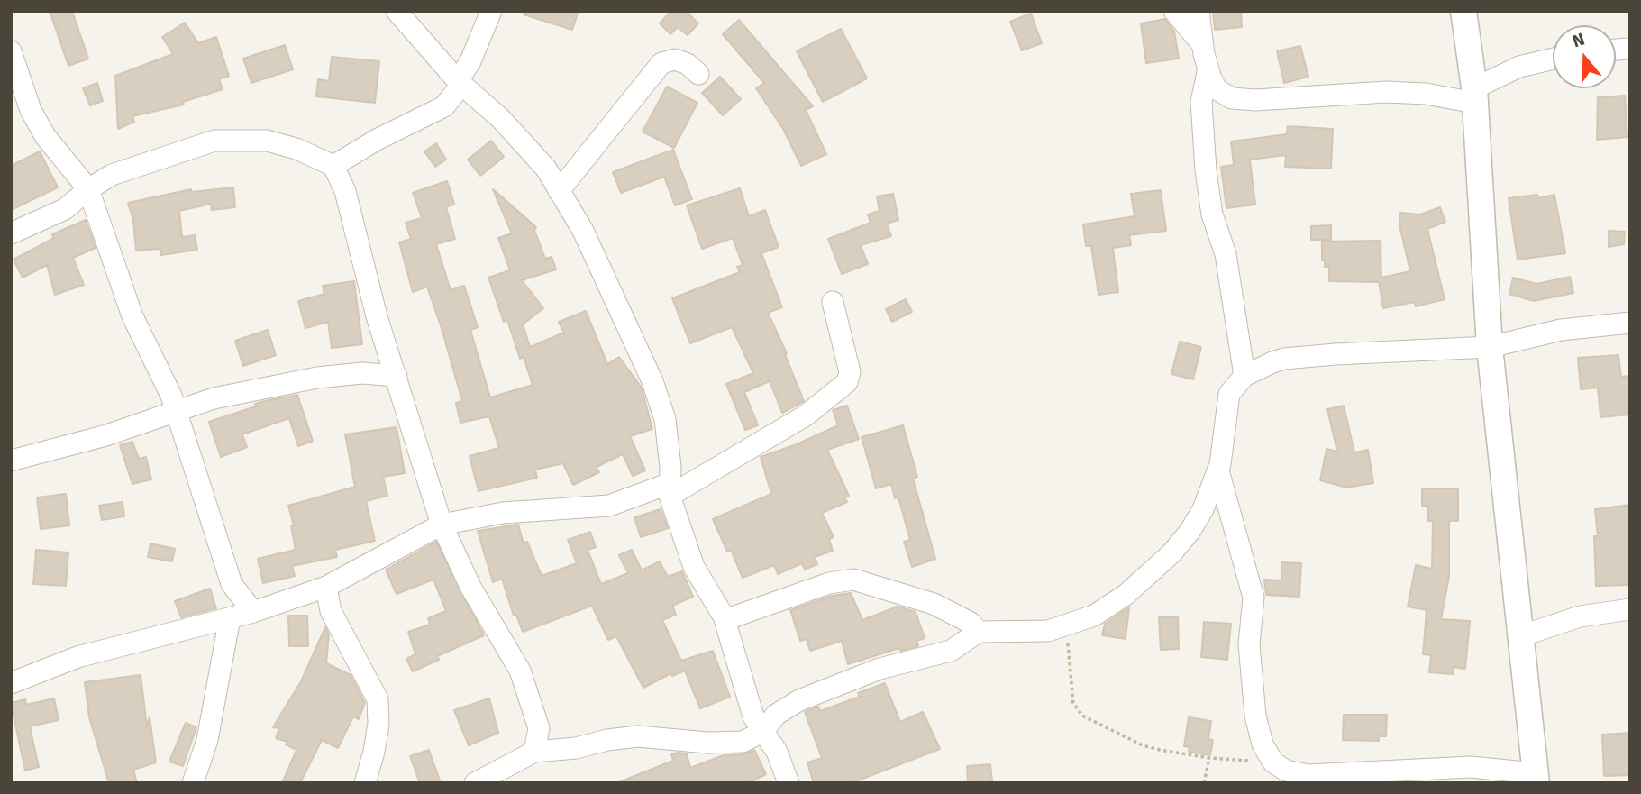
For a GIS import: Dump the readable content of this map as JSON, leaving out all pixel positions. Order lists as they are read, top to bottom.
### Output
{
  "north": "top"
}
